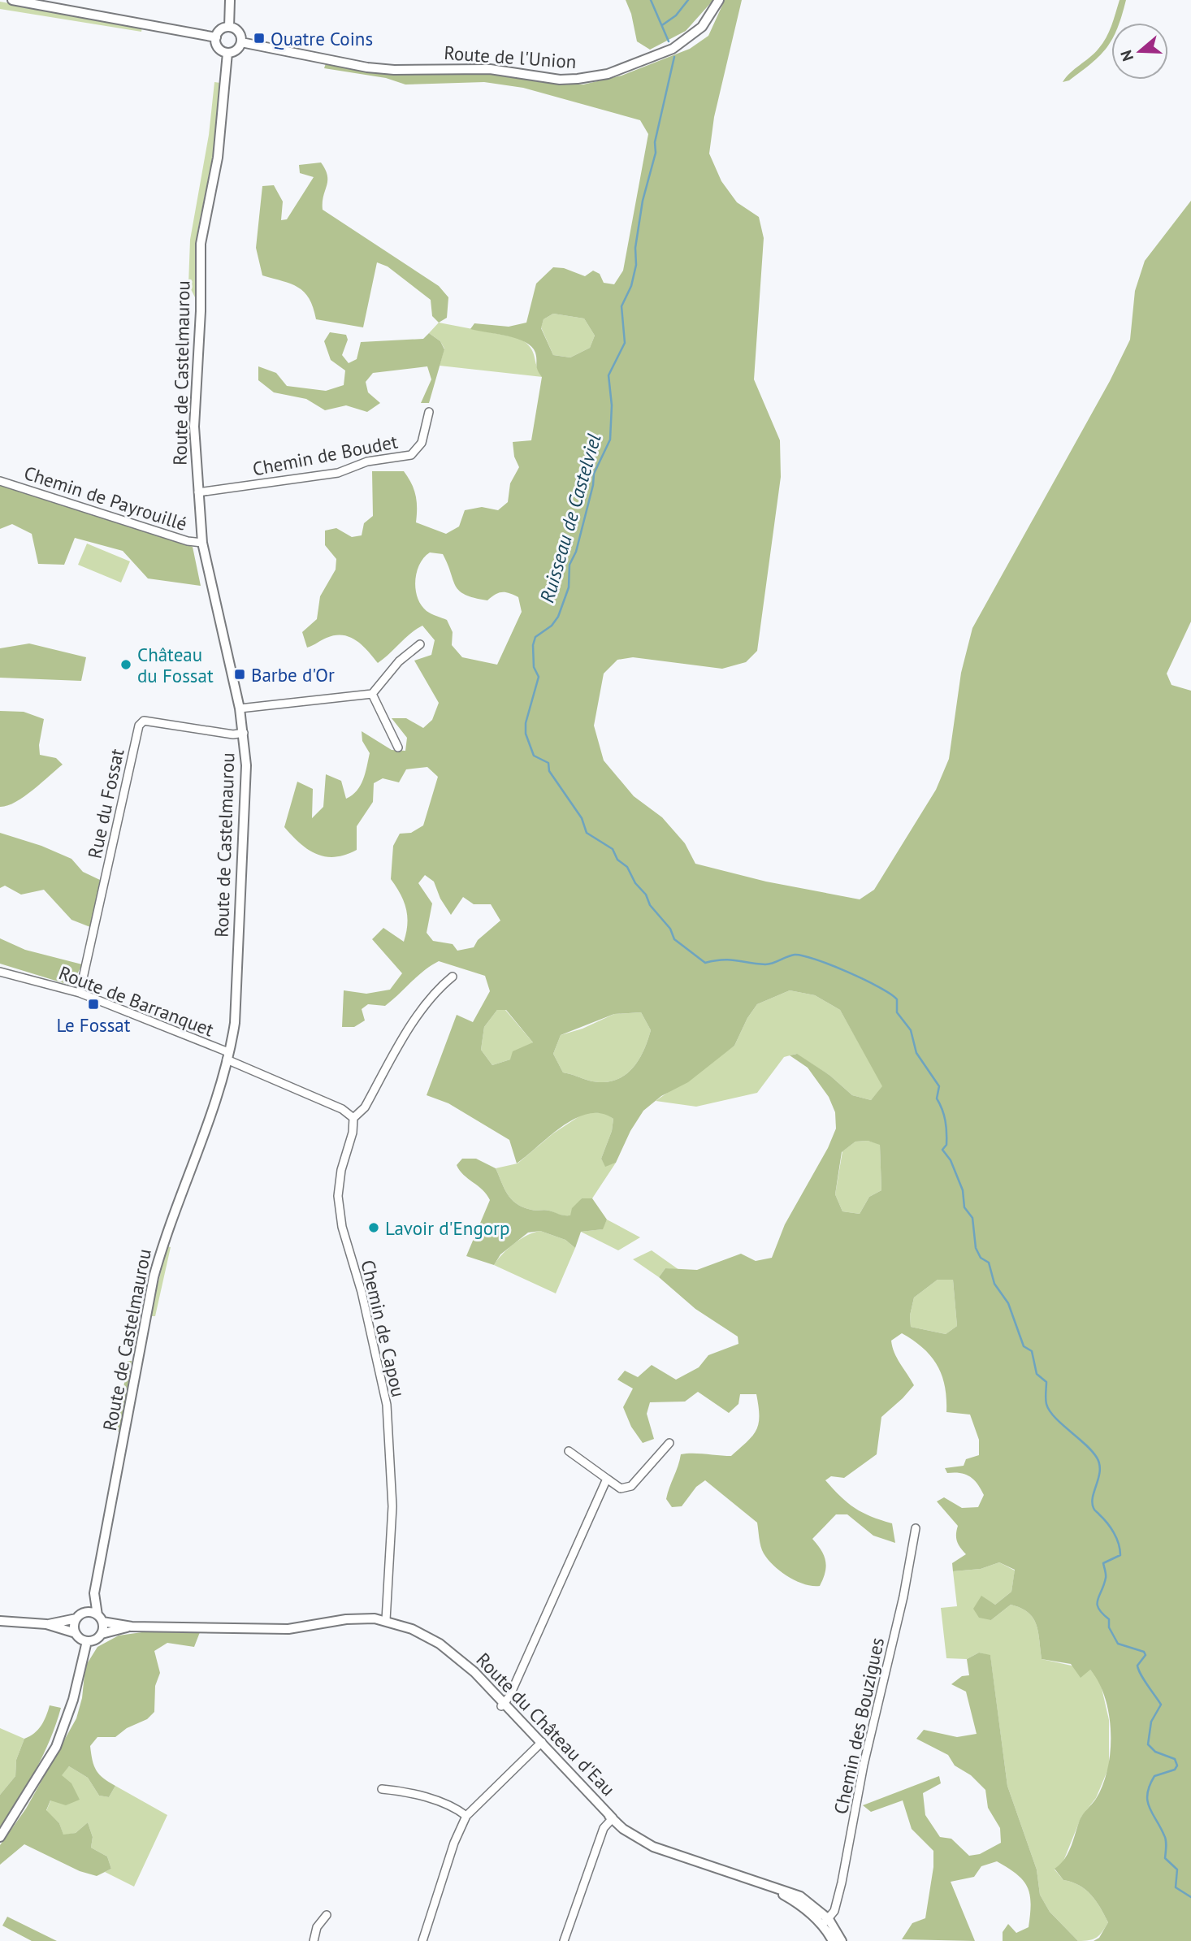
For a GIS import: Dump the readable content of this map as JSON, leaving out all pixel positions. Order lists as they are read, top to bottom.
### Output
{
  "streets": {
    "street": [
      "Route de l'Union",
      "Route de Castelmaurou",
      "Chemin de Boudet",
      "Chemin de Payrouillé",
      "Rue du Fossat",
      "Route de Barranquet",
      "Chemin de Capou",
      "Route du Château d'Eau",
      "Chemin des Bouzigues"
    ]
  },
  "crossings": [
    ["Route de l'Union", "Route de Castelmaurou"],
    ["Route de Castelmaurou", "Chemin de Boudet"],
    ["Route de Castelmaurou", "Chemin de Payrouillé"],
    ["Route de Castelmaurou", "Rue du Fossat"],
    ["Route de Castelmaurou", "Route de Barranquet"],
    ["Route de Castelmaurou", "Route du Château d'Eau"],
    ["Rue du Fossat", "Route de Barranquet"],
    ["Chemin de Capou", "Route du Château d'Eau"],
    ["Route du Château d'Eau", "Chemin des Bouzigues"]
  ],
  "water": ["Ruisseau de Castelviel"],
  "places": {
    "transit": ["Quatre Coins", "Barbe d'Or", "Le Fossat"],
    "other": ["Château du Fossat", "Lavoir d'Engorp"]
  },
  "north": "left"
}
